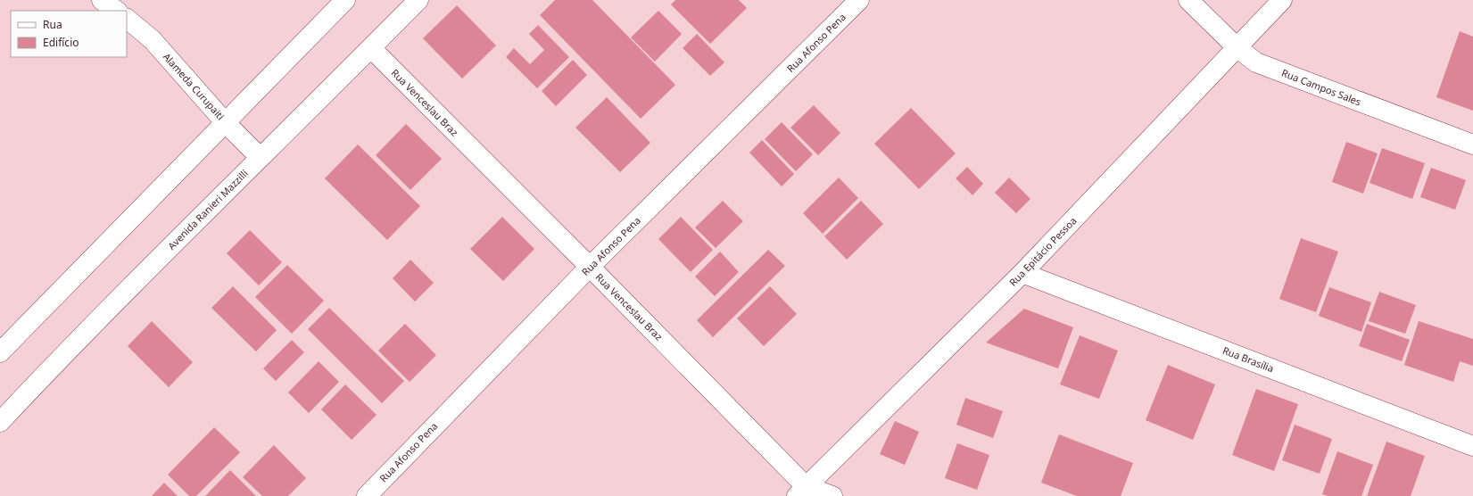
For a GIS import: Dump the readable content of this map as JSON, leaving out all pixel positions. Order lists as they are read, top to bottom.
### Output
{
  "streets": {
    "street": [
      "Rua Afonso Pena",
      "Alameda Curupaiti",
      "Rua Campos Sales",
      "Rua Venceslau Braz",
      "Avenida Ranieri Mazzilli",
      "Rua Epitácio Pessoa",
      "Rua Brasília"
    ]
  },
  "crossings": [
    ["Rua Afonso Pena", "Rua Venceslau Braz"],
    ["Alameda Curupaiti", "Avenida Ranieri Mazzilli"],
    ["Rua Campos Sales", "Rua Epitácio Pessoa"],
    ["Rua Venceslau Braz", "Avenida Ranieri Mazzilli"],
    ["Rua Venceslau Braz", "Rua Epitácio Pessoa"],
    ["Rua Epitácio Pessoa", "Rua Brasília"]
  ],
  "legend": ["Rua", "Edifício"]
}
